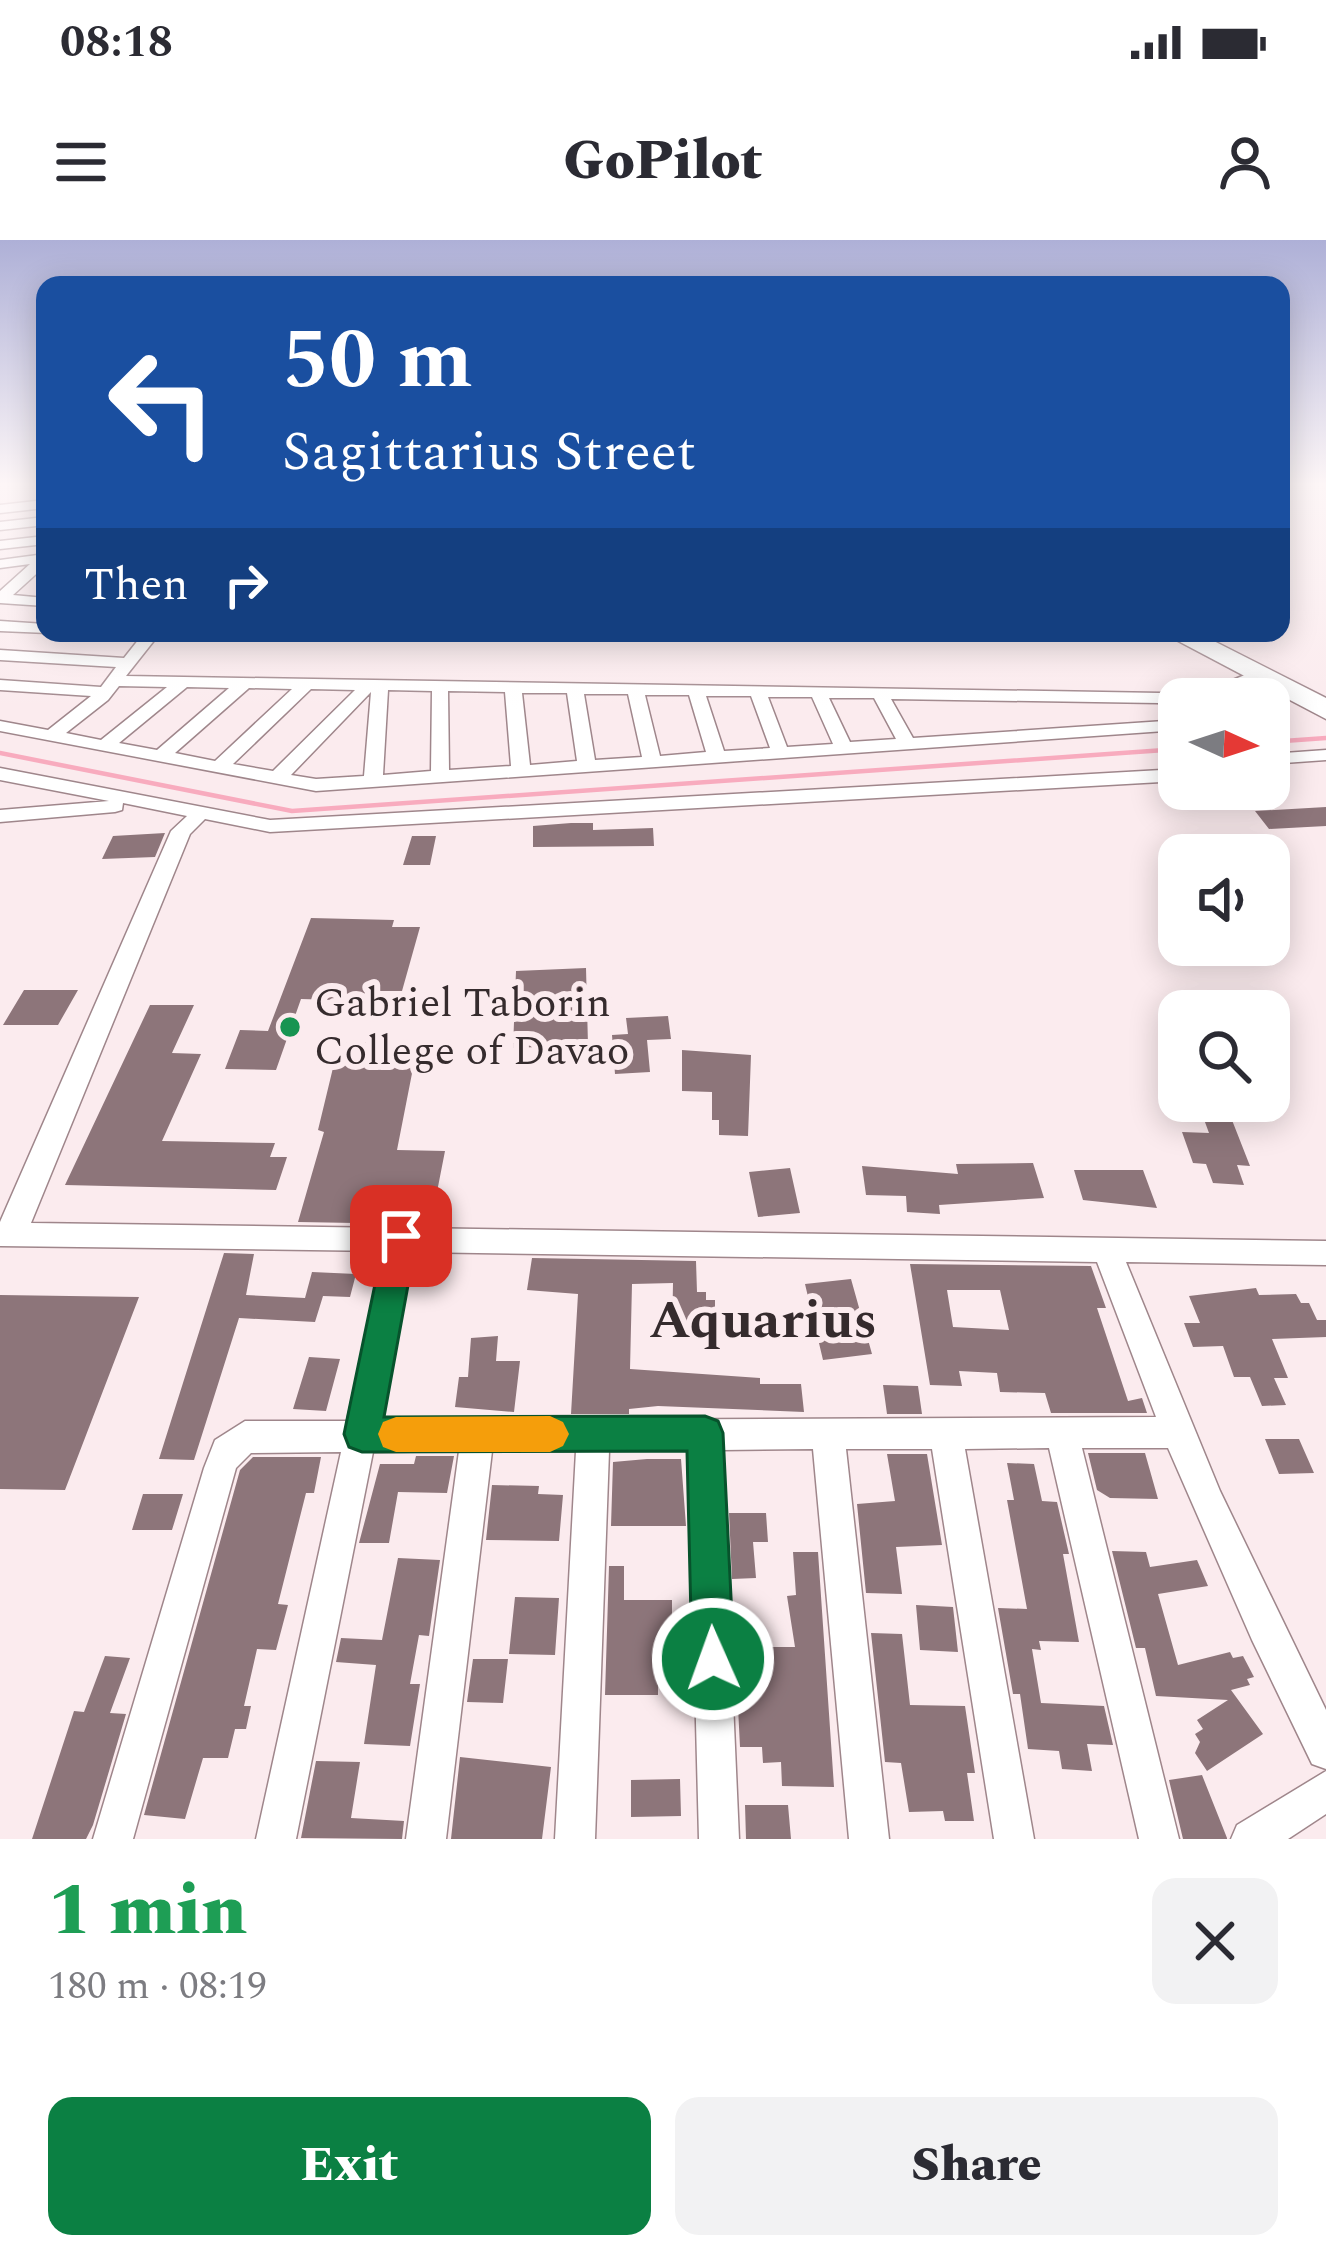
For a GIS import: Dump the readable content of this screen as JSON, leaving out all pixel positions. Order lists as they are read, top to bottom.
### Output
{
  "districts": ["Aquarius"],
  "places": ["Gabriel Taborin College of Davao"],
  "north": "right",
  "page": {
    "status": "08:18",
    "header": "GoPilot",
    "turn": ["50 m", "Sagittarius Street"],
    "then": "Then",
    "heading": ["1 min", "180 m · 08:19"],
    "buttons": ["Exit", "Share"]
  }
}
